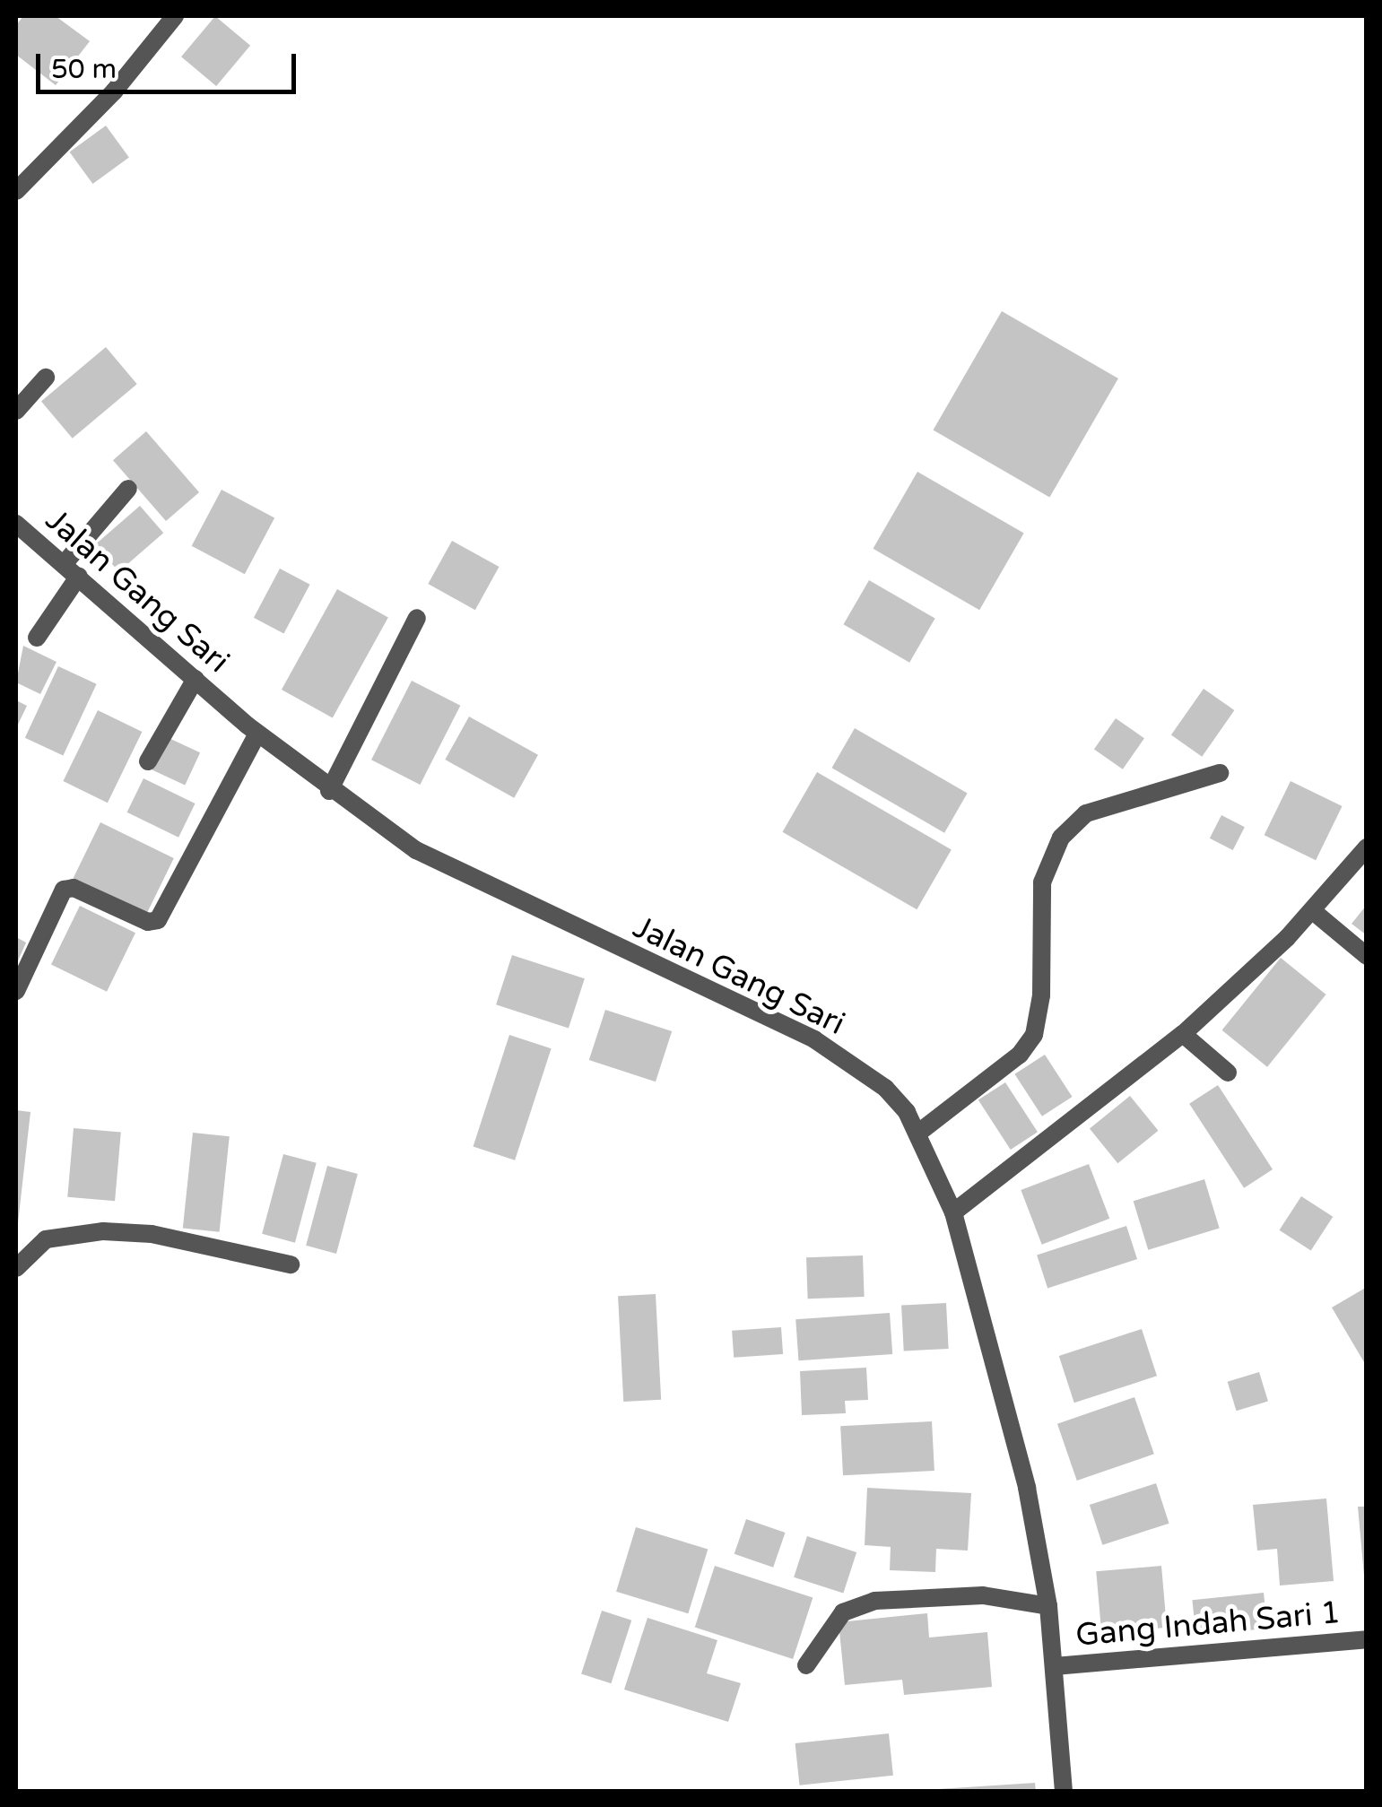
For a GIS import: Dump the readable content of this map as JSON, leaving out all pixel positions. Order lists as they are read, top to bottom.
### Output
{
  "streets": {
    "street": ["Jalan Gang Sari", "Gang Indah Sari 1"]
  },
  "crossings": [
    ["Jalan Gang Sari", "Gang Indah Sari 1"]
  ],
  "scale_bar": "50 m"
}
